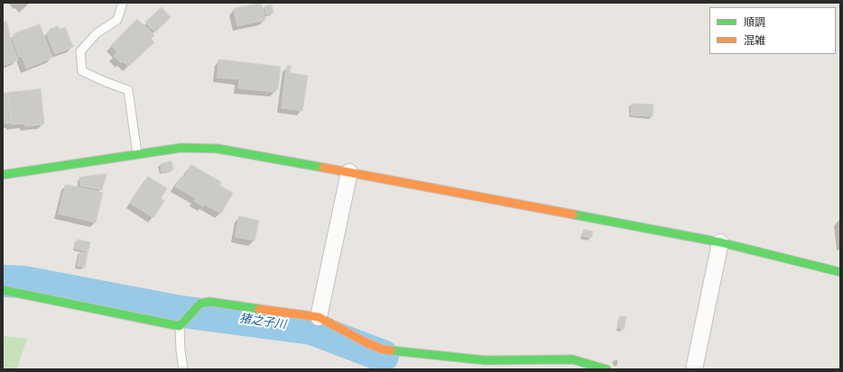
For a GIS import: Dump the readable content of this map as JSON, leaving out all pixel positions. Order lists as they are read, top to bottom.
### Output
{
  "water": ["猪之子川"],
  "legend": ["順調", "混雑"]
}
